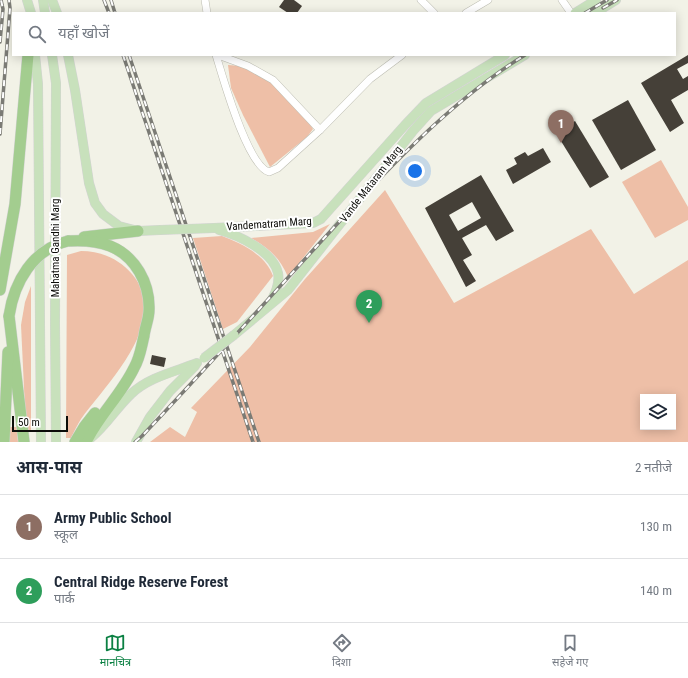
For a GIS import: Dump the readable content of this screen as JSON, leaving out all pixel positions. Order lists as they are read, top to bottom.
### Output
{
  "streets": {
    "main road": ["Vande Mataram Marg", "Vandematram Marg", "Mahatma Gandhi Marg"]
  },
  "crossings": [
    ["Vande Mataram Marg", "Vandematram Marg"]
  ],
  "scale_bar": "50 m",
  "page": {
    "search": "यहाँ खोजें",
    "pins": ["1", "2"],
    "scale": "50 m",
    "heading": ["आस-पास", "2 नतीजे"],
    "list": [
      {
        "mark": "1",
        "name": "Army Public School",
        "note": "स्कूल",
        "value": "130 m"
      },
      {
        "mark": "2",
        "name": "Central Ridge Reserve Forest",
        "note": "पार्क",
        "value": "140 m"
      }
    ],
    "nav": ["मानचित्र", "दिशा", "सहेजे गए"]
  }
}
